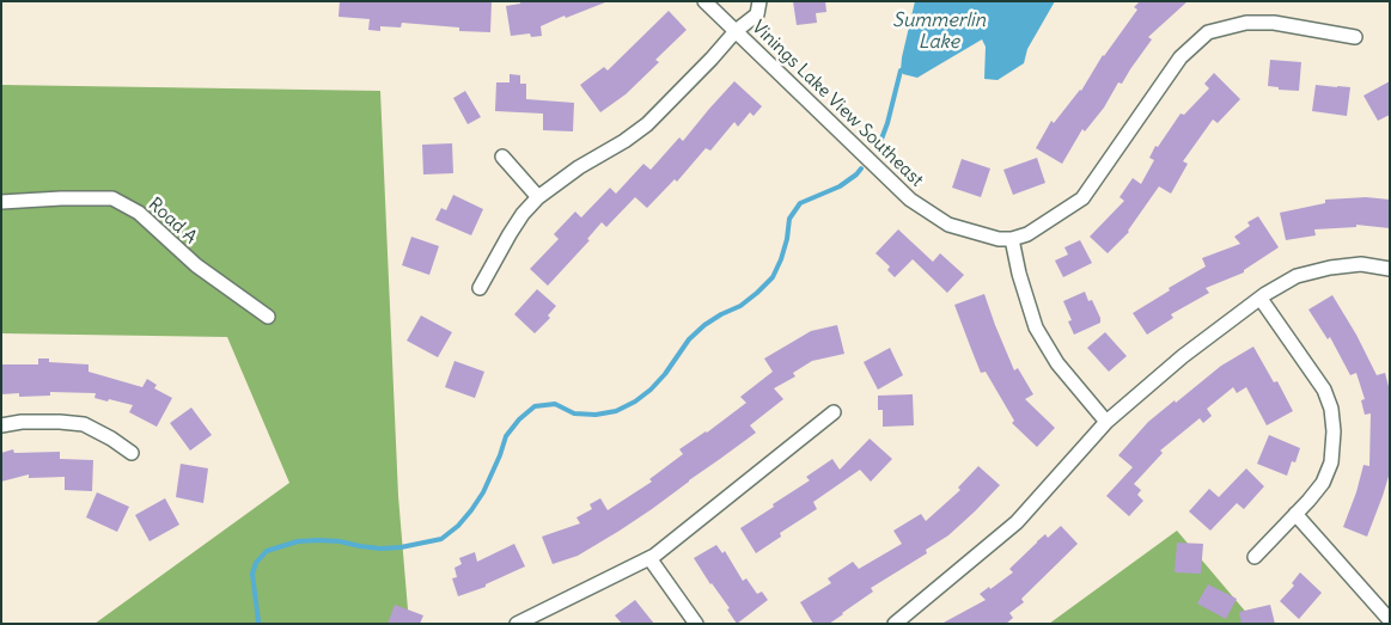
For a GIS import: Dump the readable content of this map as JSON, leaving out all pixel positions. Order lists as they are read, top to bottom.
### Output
{
  "streets": {
    "street": ["Vinings Lake View Southeast", "Road A"]
  },
  "water": ["Summerlin Lake"]
}
